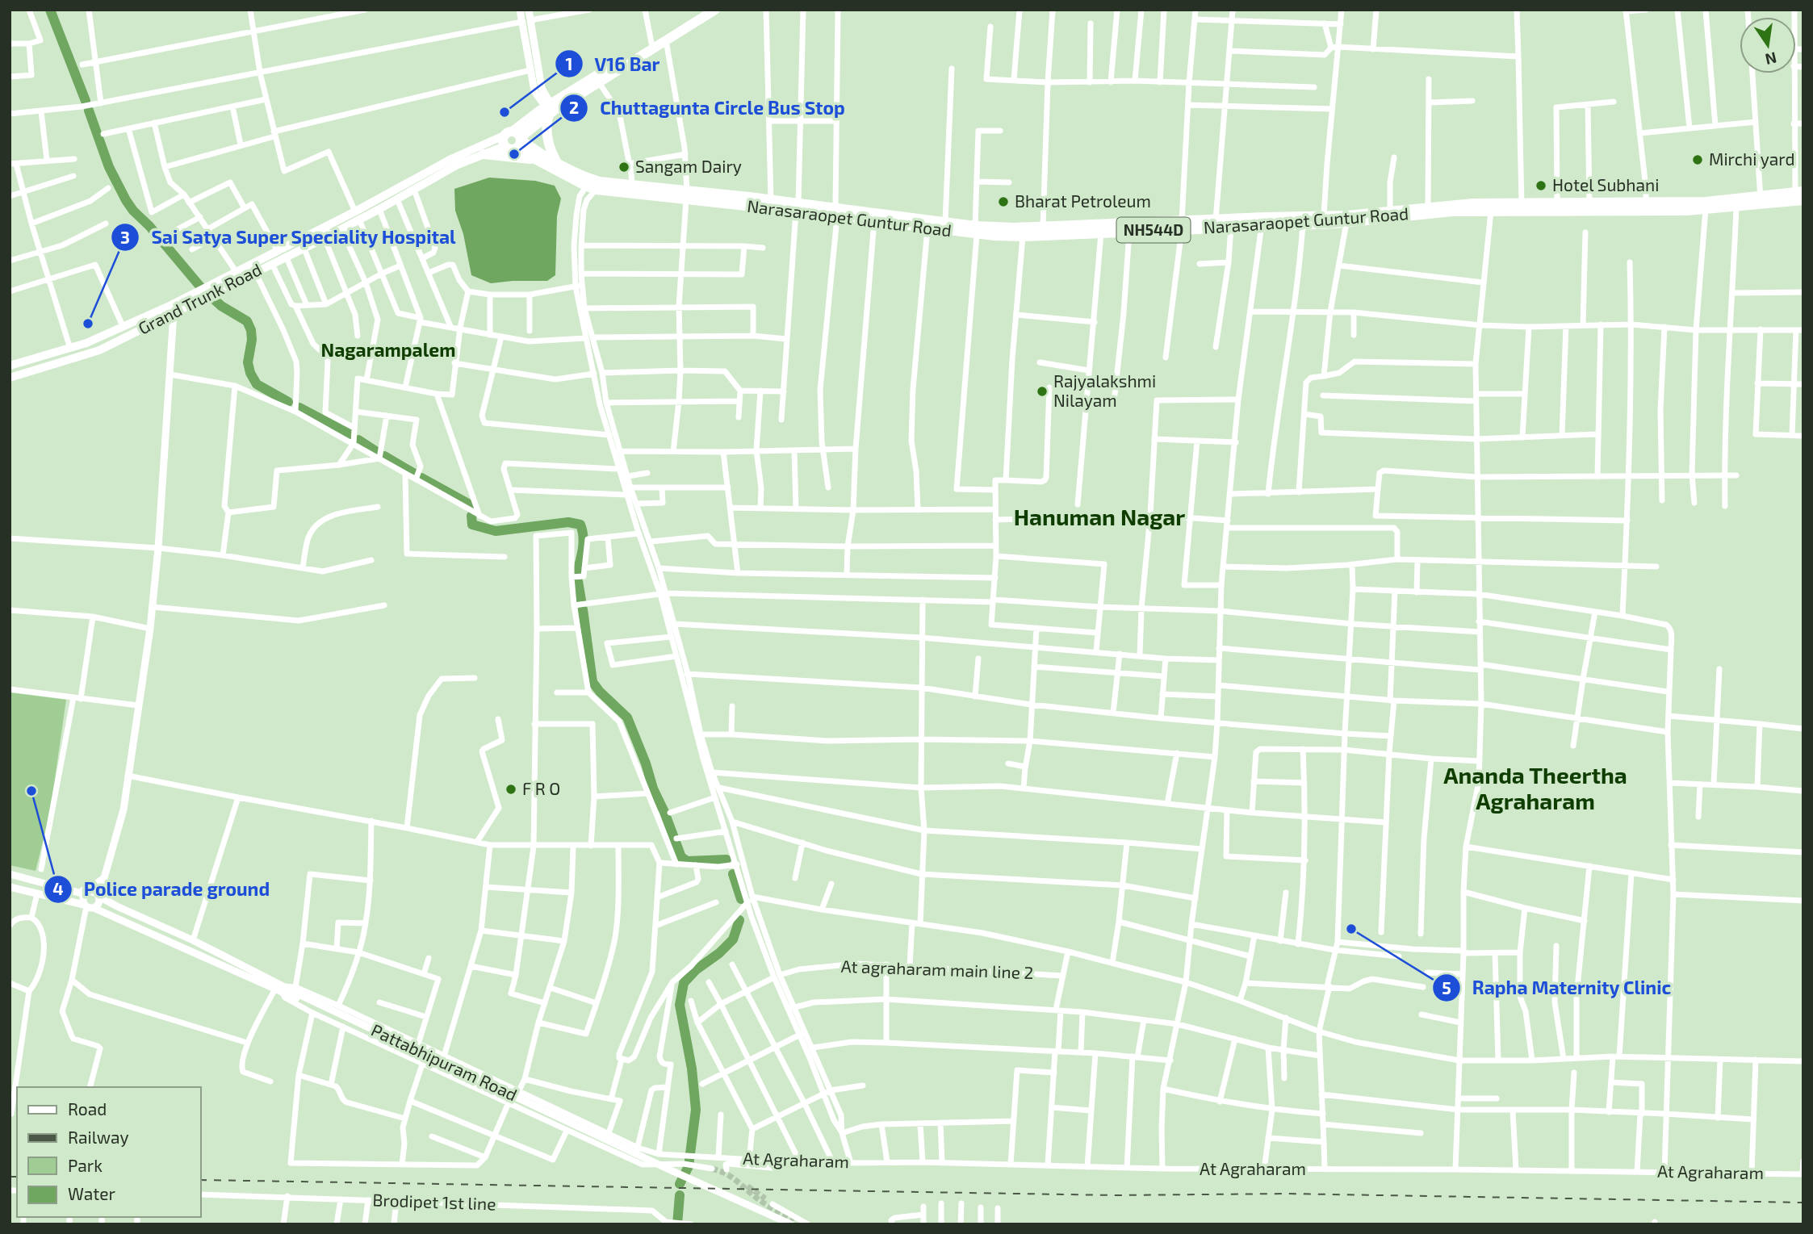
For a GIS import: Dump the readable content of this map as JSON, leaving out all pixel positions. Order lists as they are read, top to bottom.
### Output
{
  "streets": {
    "highway": ["Narasaraopet Guntur Road", "NH544D"],
    "main road": ["Grand Trunk Road"],
    "street": [
      "At agraharam main line 2",
      "Pattabhipuram Road",
      "At Agraharam",
      "Brodipet 1st line"
    ]
  },
  "crossings": [
    ["Narasaraopet Guntur Road", "NH544D"],
    ["Narasaraopet Guntur Road", "Grand Trunk Road"],
    ["NH544D", "Grand Trunk Road"]
  ],
  "districts": ["Nagarampalem", "Hanuman Nagar", "Ananda Theertha Agraharam"],
  "places": [
    "V16 Bar",
    "Chuttagunta Circle Bus Stop",
    "Mirchi yard",
    "Sangam Dairy",
    "Hotel Subhani",
    "Bharat Petroleum",
    "Sai Satya Super Speciality Hospital",
    "Rajyalakshmi Nilayam",
    "F R O",
    "Police parade ground",
    "Rapha Maternity Clinic"
  ],
  "legend": [
    "Road",
    "Railway",
    "Park",
    "Water"
  ],
  "north": "bottom"
}
